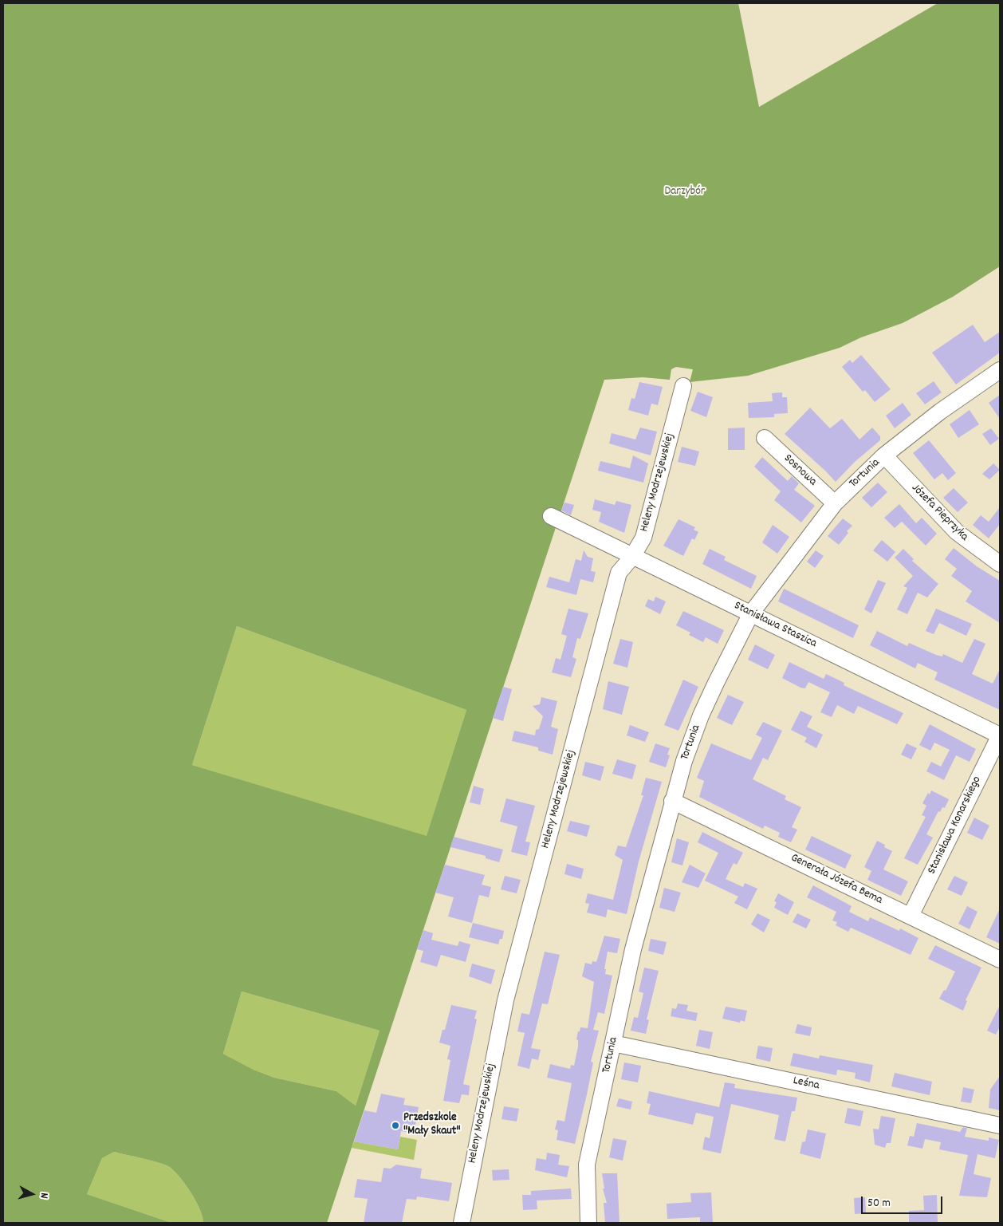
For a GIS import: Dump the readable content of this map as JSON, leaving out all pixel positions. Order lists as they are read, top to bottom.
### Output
{
  "streets": {
    "street": [
      "Sosnowa",
      "Tortunia",
      "Heleny Modrzejewskiej",
      "Józefa Pieprzyka",
      "Stanisława Staszica",
      "Stanisława Konarskiego",
      "Generała Józefa Bema",
      "Leśna"
    ]
  },
  "crossings": [
    ["Sosnowa", "Tortunia"],
    ["Tortunia", "Józefa Pieprzyka"],
    ["Tortunia", "Stanisława Staszica"],
    ["Tortunia", "Generała Józefa Bema"],
    ["Tortunia", "Leśna"],
    ["Heleny Modrzejewskiej", "Stanisława Staszica"],
    ["Stanisława Staszica", "Stanisława Konarskiego"],
    ["Stanisława Konarskiego", "Generała Józefa Bema"]
  ],
  "parks": ["Darzybór"],
  "places": ["Przedszkole \"Mały Skaut\""],
  "scale_bar": "50 m",
  "north": "right"
}
